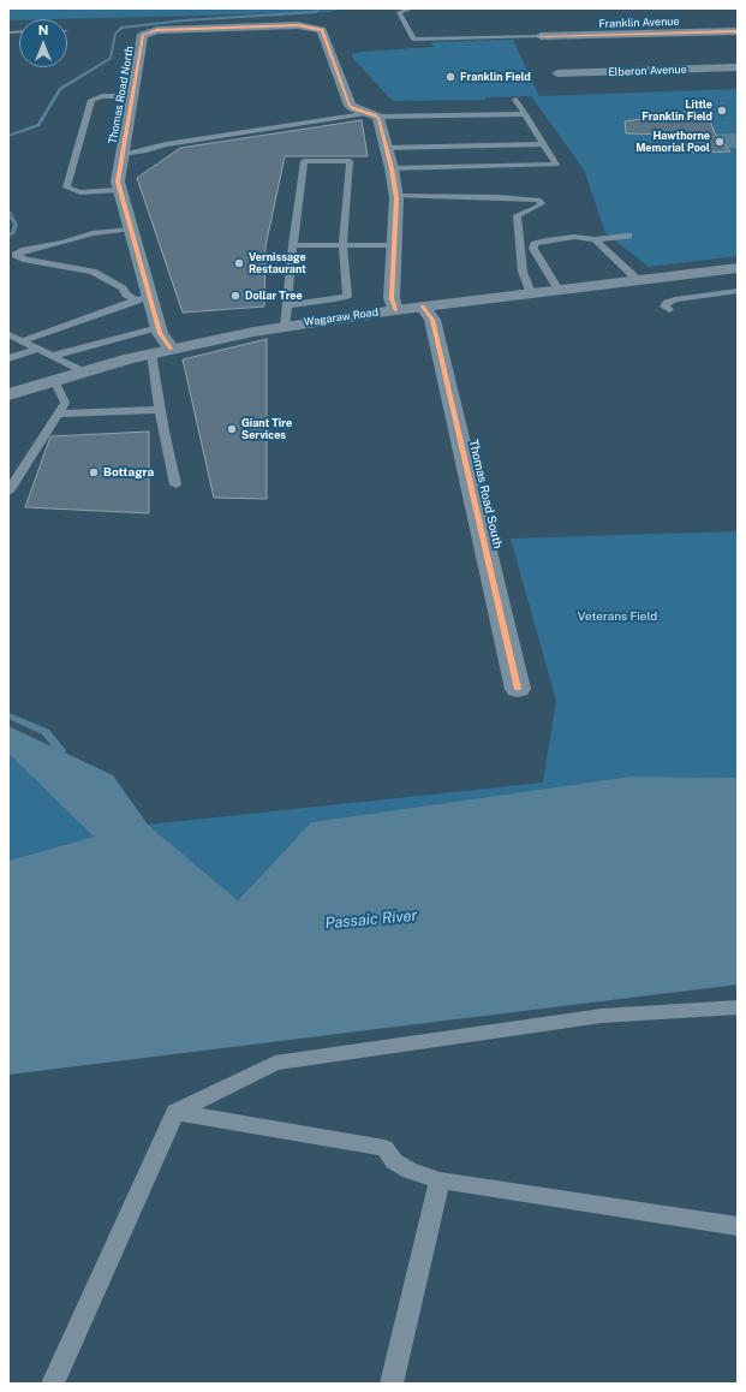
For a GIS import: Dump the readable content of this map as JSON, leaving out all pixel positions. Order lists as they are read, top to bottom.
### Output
{
  "streets": {
    "main road": ["Wagaraw Road"],
    "street": [
      "Franklin Avenue",
      "Elberon Avenue",
      "Thomas Road North",
      "Thomas Road South"
    ]
  },
  "crossings": [
    ["Thomas Road North", "Wagaraw Road"],
    ["Wagaraw Road", "Thomas Road South"]
  ],
  "water": ["Passaic River"],
  "parks": ["Veterans Field"],
  "places": [
    "Franklin Field",
    "Little Franklin Field",
    "Hawthorne Memorial Pool",
    "Vernissage Restaurant",
    "Dollar Tree",
    "Giant Tire Services",
    "Bottagra"
  ],
  "north": "top"
}
